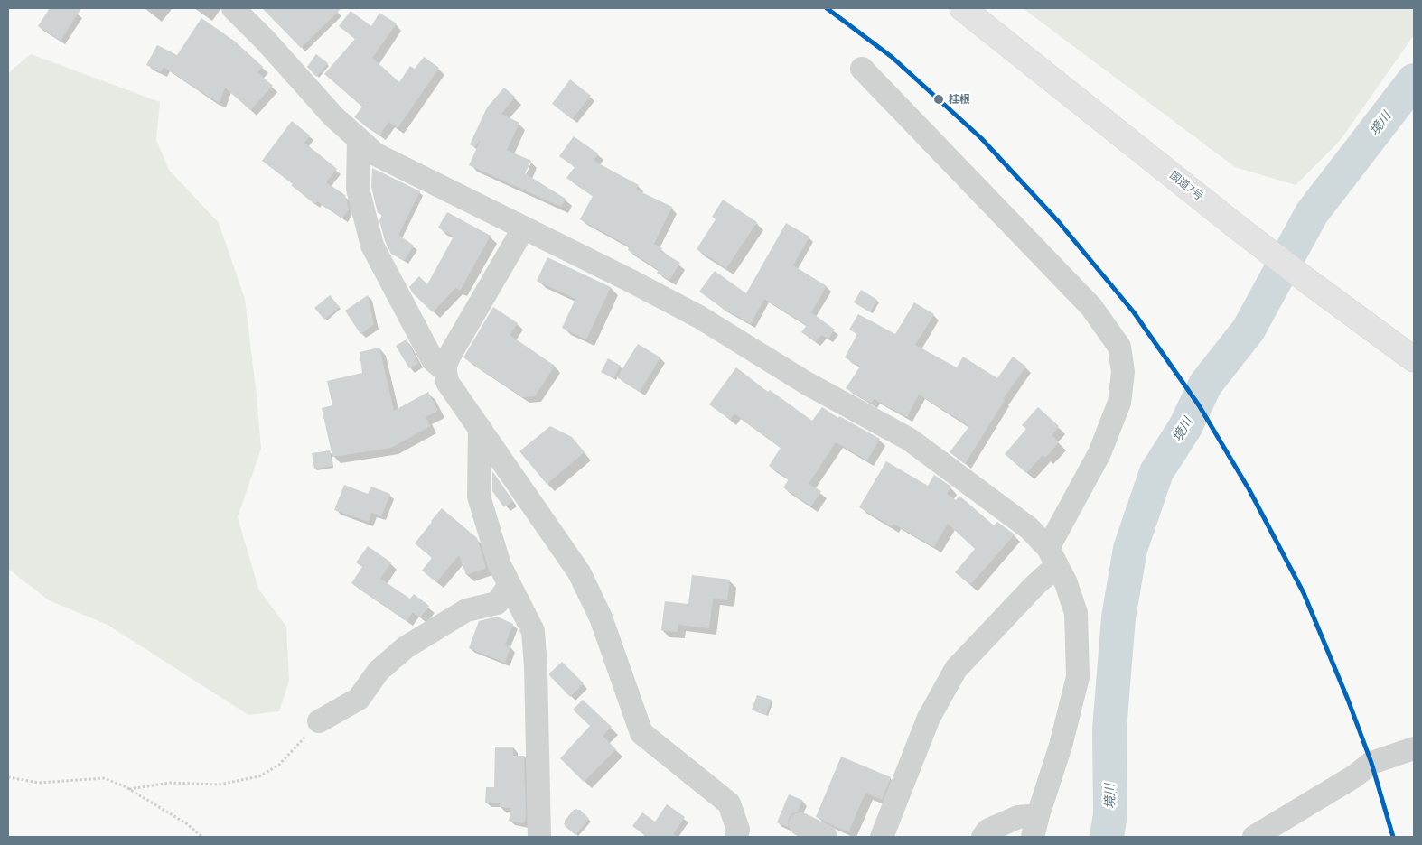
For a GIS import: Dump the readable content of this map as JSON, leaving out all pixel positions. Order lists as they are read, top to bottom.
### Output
{
  "streets": {
    "highway": ["国道7号"]
  },
  "water": ["境川"],
  "places": ["桂根"]
}
